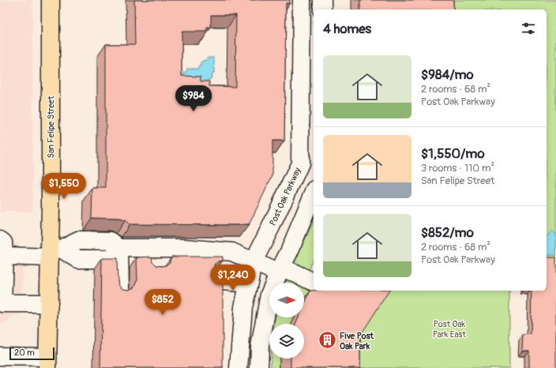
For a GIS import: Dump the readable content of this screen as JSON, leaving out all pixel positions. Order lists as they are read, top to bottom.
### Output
{
  "streets": {
    "main road": ["San Felipe Street"],
    "street": ["Post Oak Parkway"]
  },
  "parks": ["Post Oak Park East"],
  "places": {
    "building": ["Five Post Oak Park"]
  },
  "scale_bar": "20 m",
  "north": "right",
  "page": {
    "heading": "4 homes",
    "list": [
      {
        "name": "$984/mo",
        "note": "2 rooms · 68 m² · Post Oak Parkway"
      },
      {
        "name": "$1,550/mo",
        "note": "3 rooms · 110 m² · San Felipe Street"
      },
      {
        "name": "$852/mo",
        "note": "2 rooms · 68 m² · Post Oak Parkway"
      }
    ],
    "price": [
      "$984",
      "$1,550",
      "$1,240",
      "$852"
    ],
    "scale": "20 m"
  }
}
